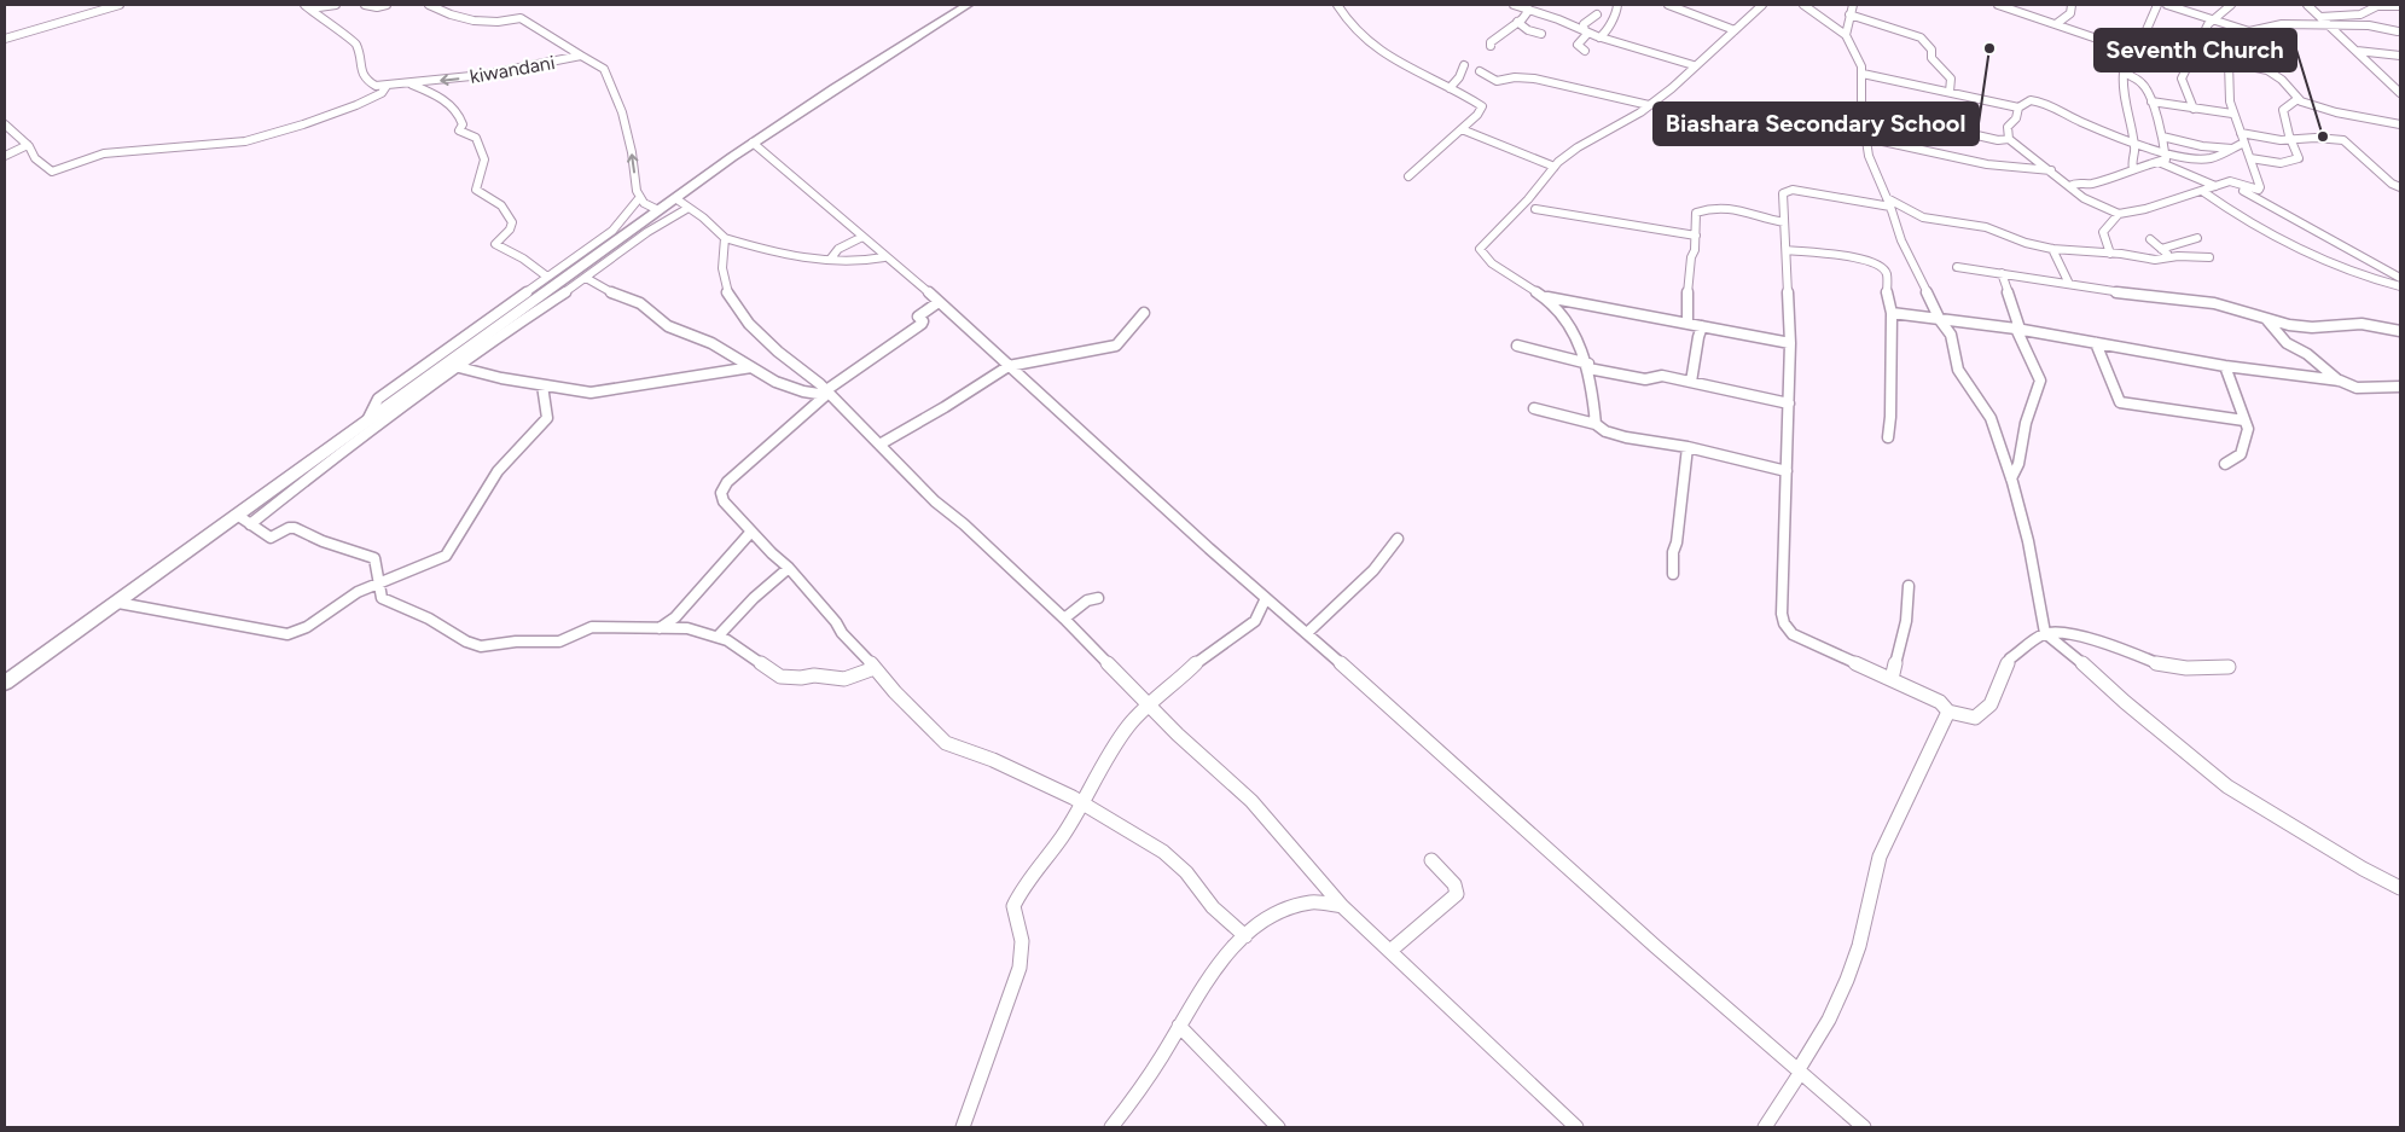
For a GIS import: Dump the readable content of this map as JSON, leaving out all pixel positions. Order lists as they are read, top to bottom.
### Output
{
  "streets": {
    "street": ["kiwandani"]
  },
  "places": ["Biashara Secondary School", "Seventh Church"]
}
